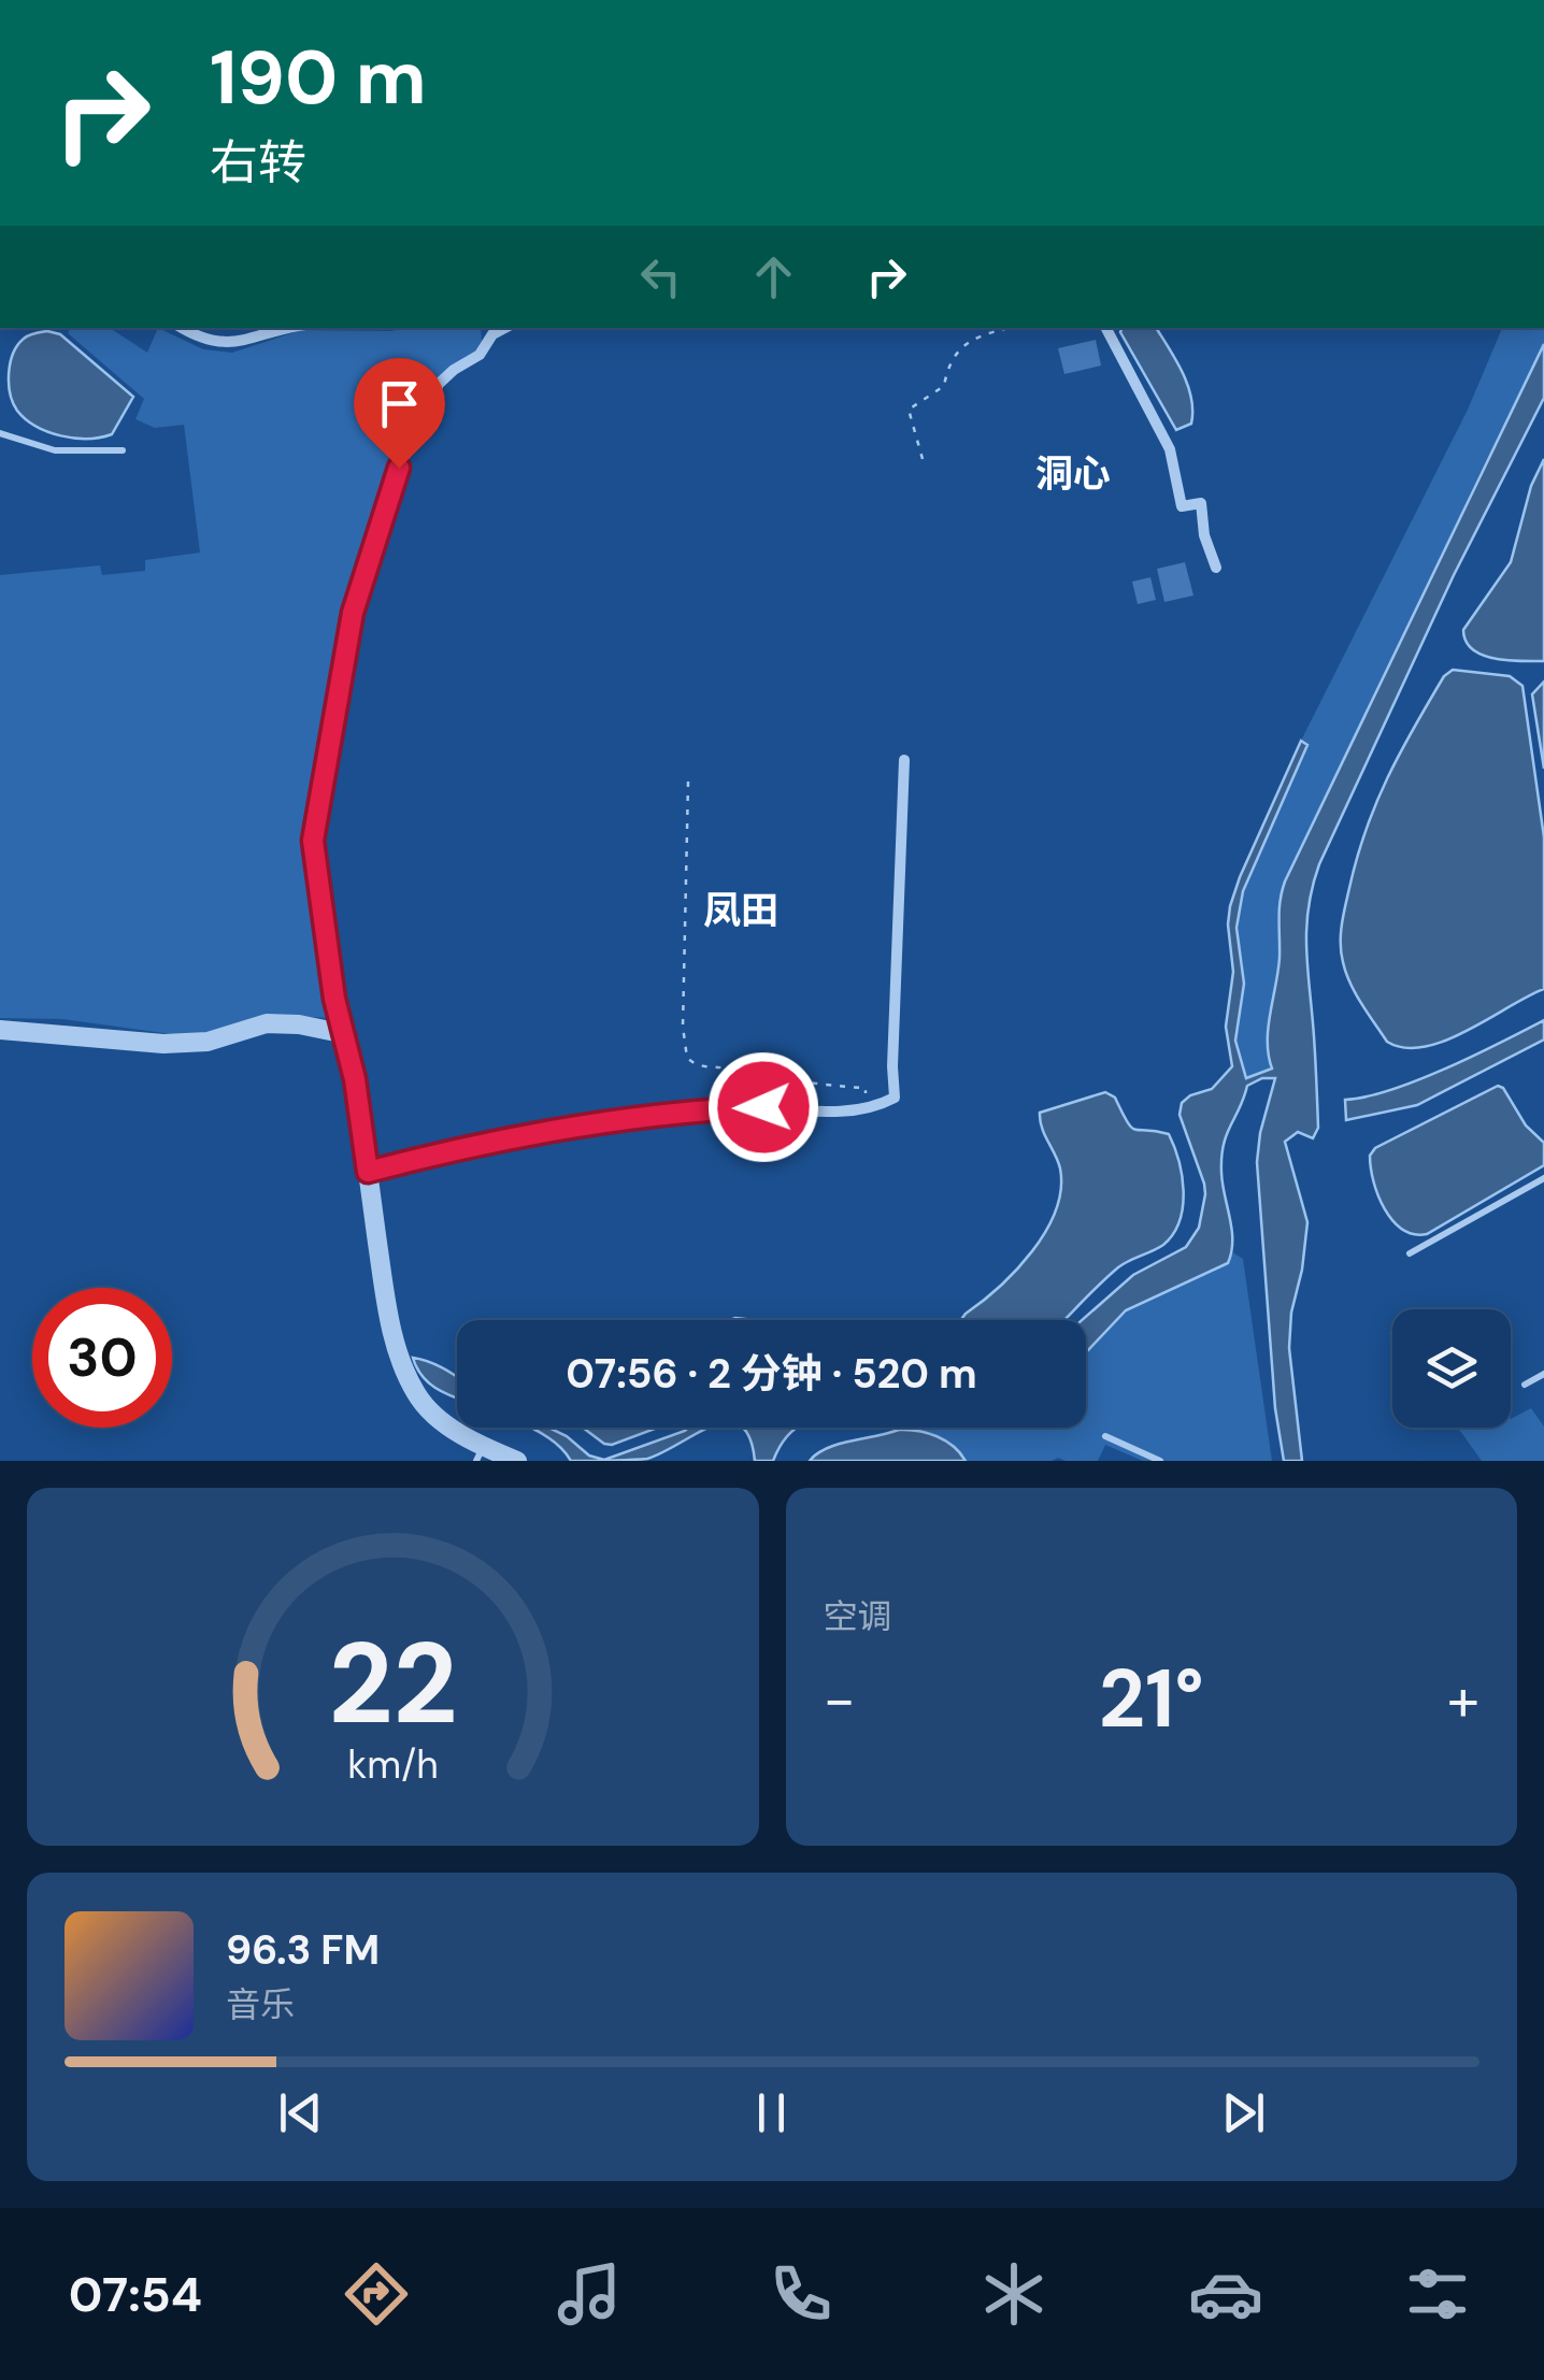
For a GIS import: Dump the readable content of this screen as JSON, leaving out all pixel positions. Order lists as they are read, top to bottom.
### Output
{
  "districts": ["洞心", "凤田"],
  "page": {
    "turn": ["190 m", "右转"],
    "limit": "30",
    "trip": "07:56 · 2 分钟 · 520 m",
    "tile": "空调",
    "heat": ["−", "21°", "+"],
    "song": ["96.3 FM", "音乐"],
    "tabs": "07:54",
    "gauge": ["22", "km/h"]
  }
}
